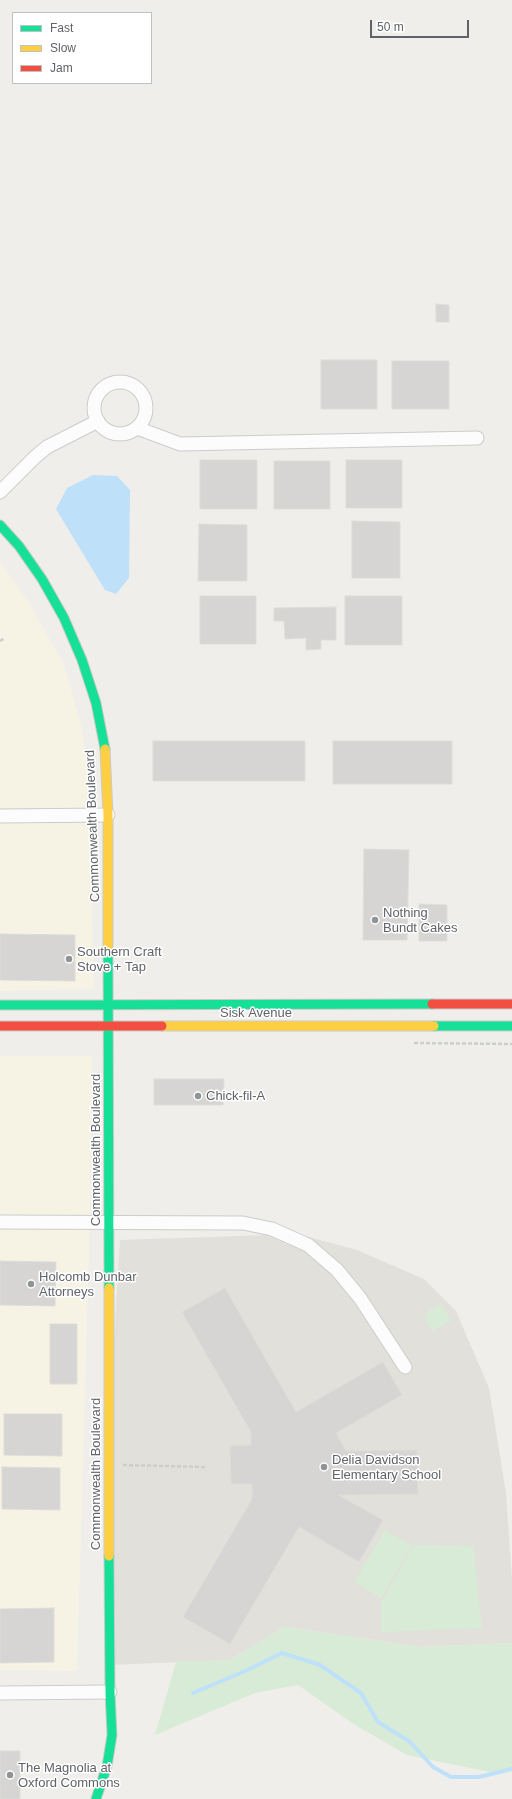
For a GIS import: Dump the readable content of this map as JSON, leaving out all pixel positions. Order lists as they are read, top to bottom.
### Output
{
  "streets": {
    "street": ["Commonwealth Boulevard", "Sisk Avenue"]
  },
  "crossings": [
    ["Commonwealth Boulevard", "Sisk Avenue"]
  ],
  "places": [
    "Nothing Bundt Cakes",
    "Southern Craft Stove + Tap",
    "Chick-fil-A",
    "Holcomb Dunbar Attorneys",
    "Delia Davidson Elementary School",
    "The Magnolia at Oxford Commons"
  ],
  "legend": ["Fast", "Slow", "Jam"],
  "scale_bar": "50 m"
}
